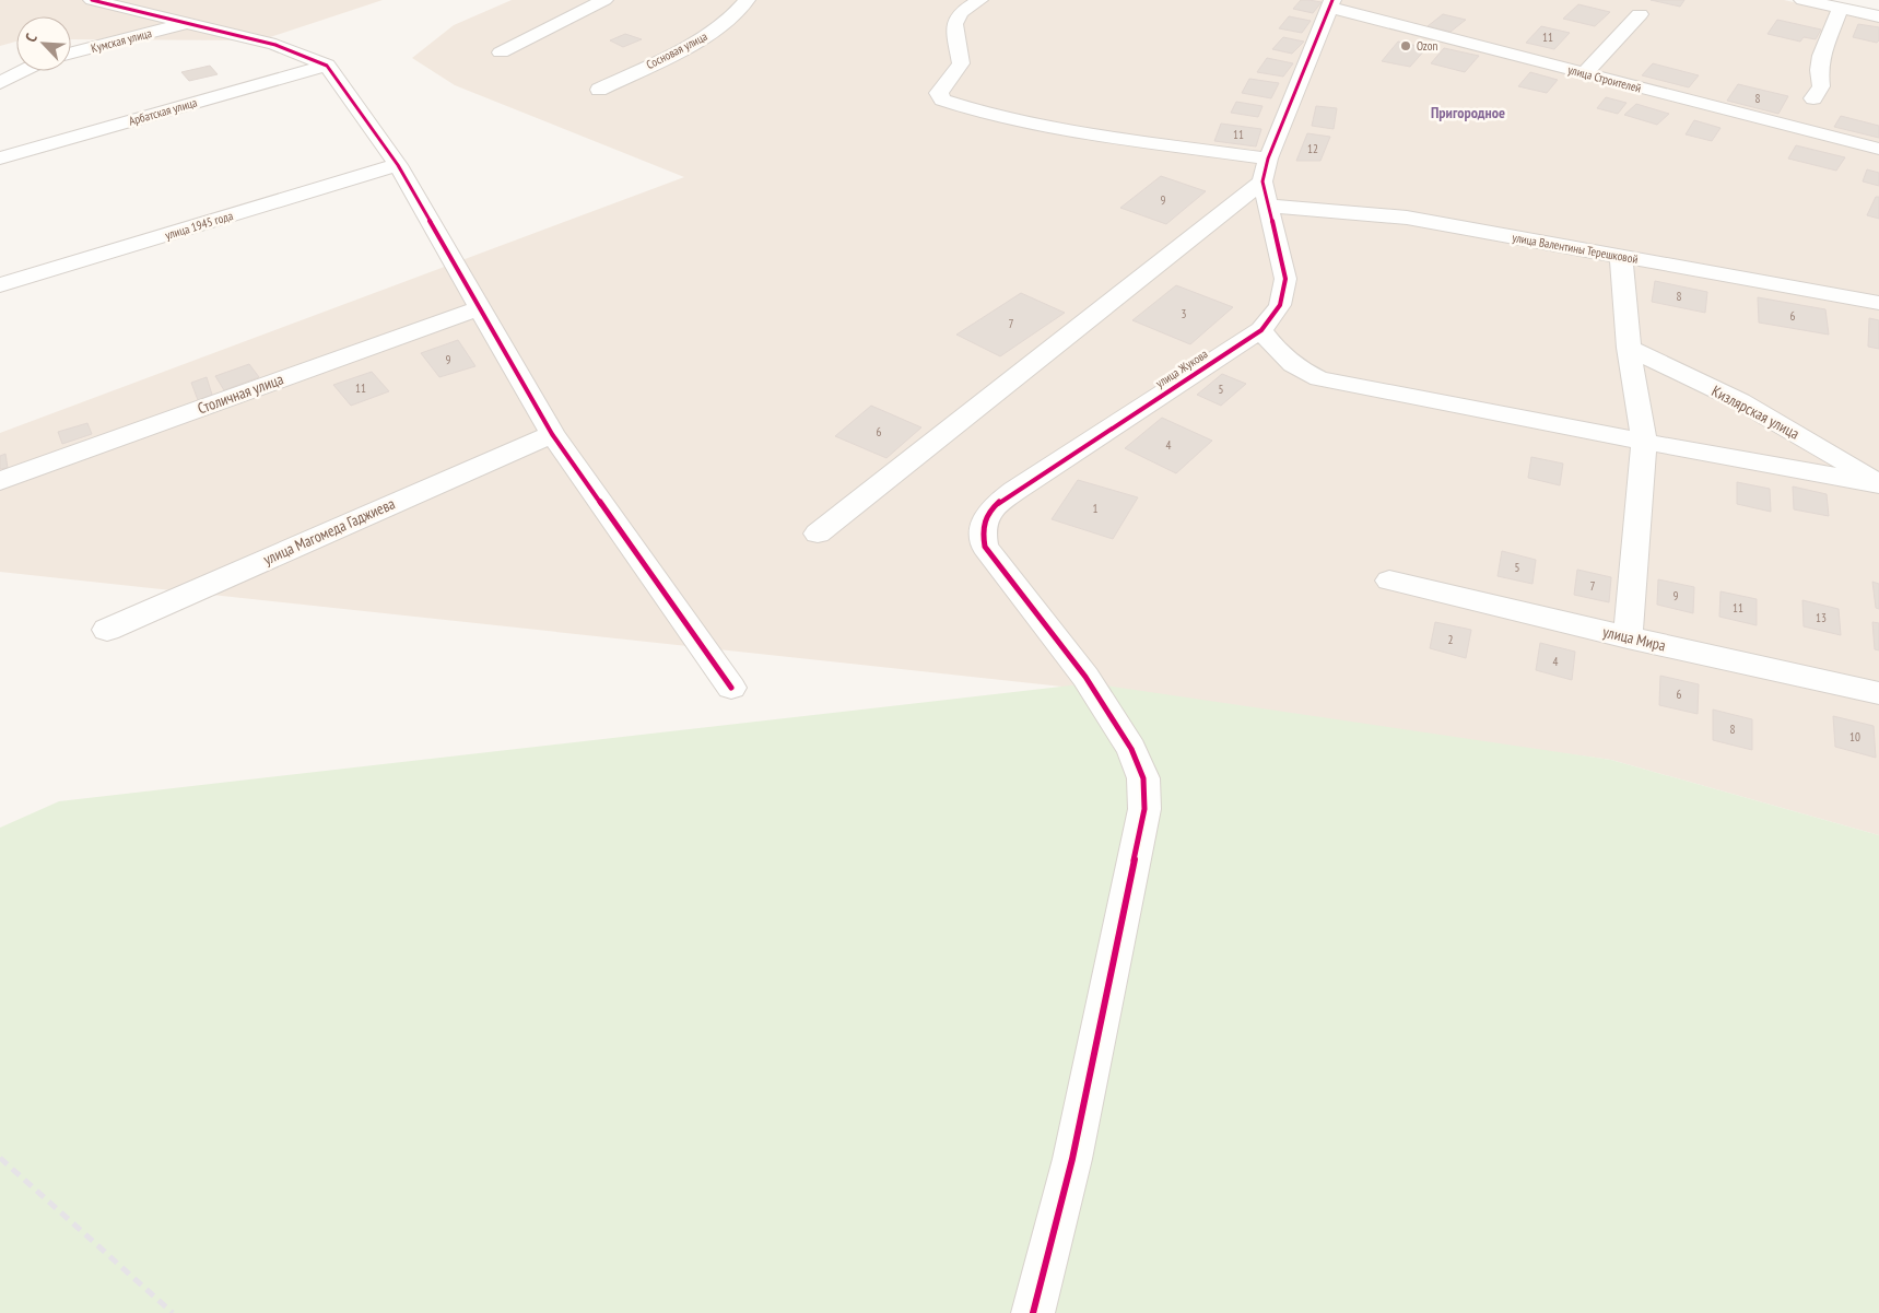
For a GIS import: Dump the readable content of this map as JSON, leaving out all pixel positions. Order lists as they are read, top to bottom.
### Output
{
  "streets": {
    "street": [
      "Кумская улица",
      "Сосновая улица",
      "улица Строителей",
      "Арбатская улица",
      "улица 1945 года",
      "улица Валентины Терешковой",
      "улица Жукова",
      "Столичная улица",
      "Кизлярская улица",
      "улица Магомеда Гаджиева",
      "улица Мира"
    ]
  },
  "crossings": [
    ["улица Строителей", "улица Жукова"],
    ["улица Валентины Терешковой", "улица Жукова"]
  ],
  "districts": ["Пригородное"],
  "places": ["Ozon"],
  "house_numbers": [
    "11",
    "8",
    "11",
    "12",
    "9",
    "8",
    "3",
    "6",
    "7",
    "9",
    "11",
    "5",
    "6",
    "4",
    "1",
    "5",
    "7",
    "9",
    "11",
    "13",
    "2",
    "4",
    "6",
    "8",
    "10"
  ],
  "north": "top left"
}
